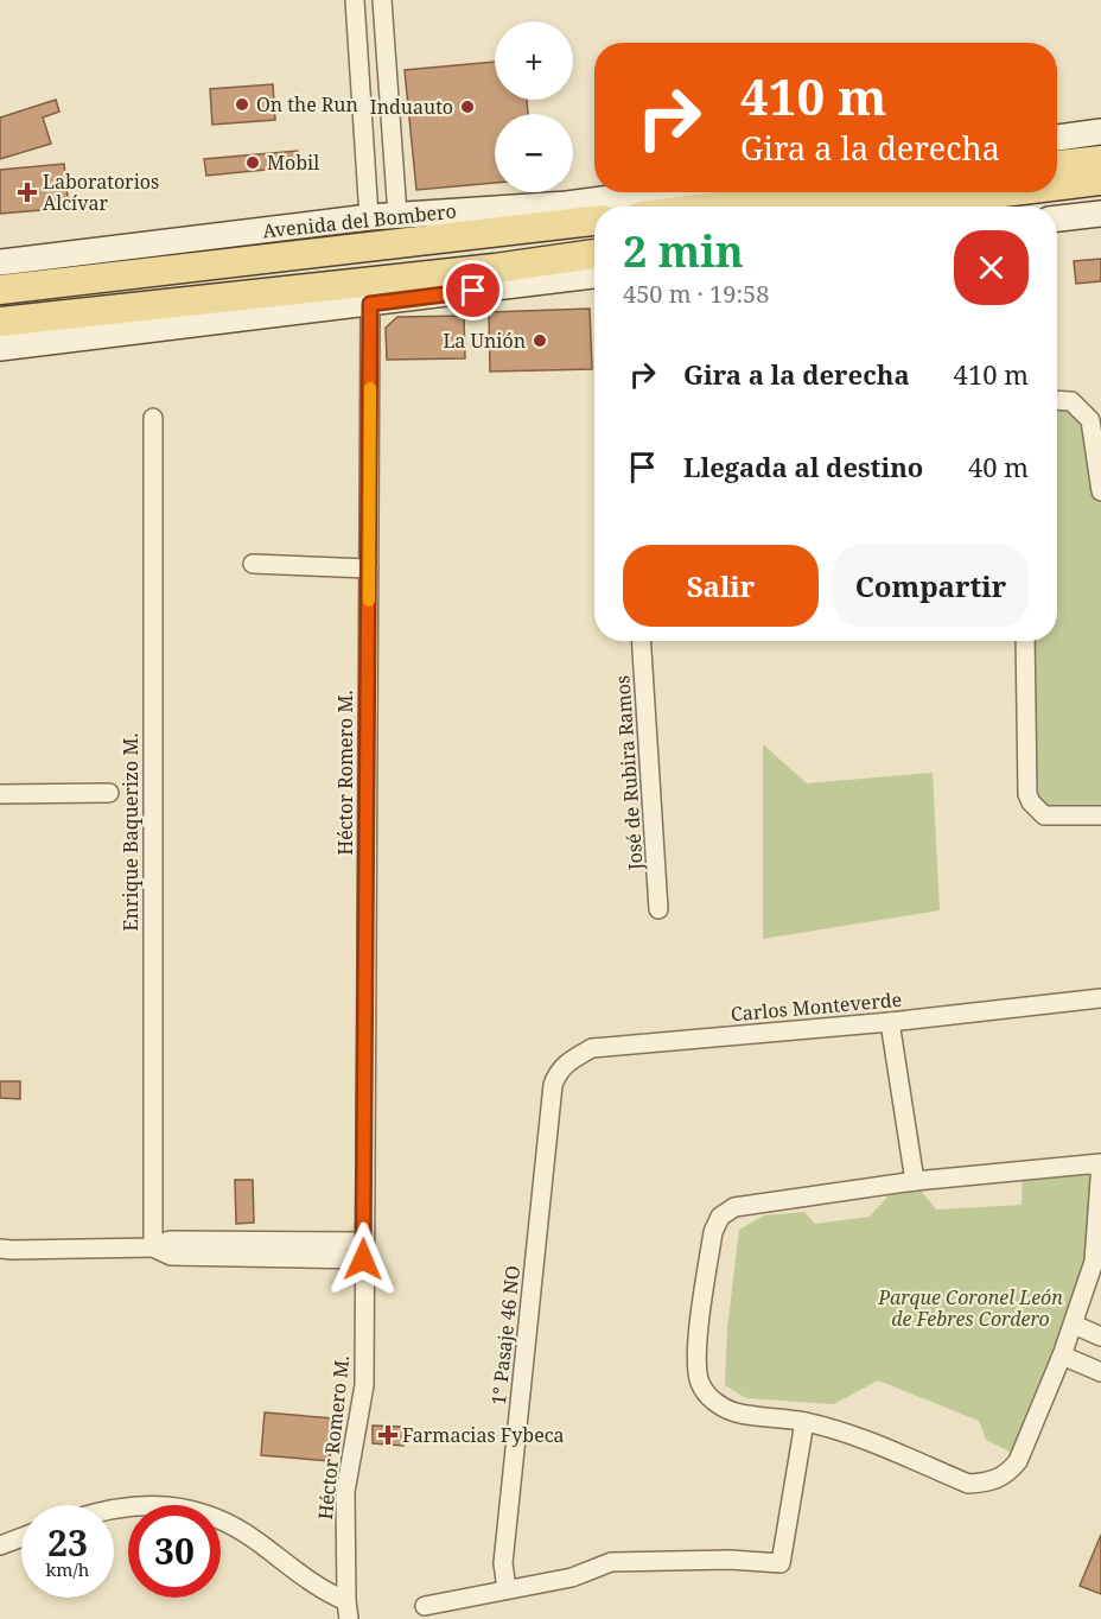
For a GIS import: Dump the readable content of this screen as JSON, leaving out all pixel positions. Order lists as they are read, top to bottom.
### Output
{
  "streets": {
    "main road": ["Avenida del Bombero"],
    "street": [
      "Héctor Romero M.",
      "José de Rubira Ramos",
      "Enrique Baquerizo M.",
      "Carlos Monteverde",
      "1° Pasaje 46 NO"
    ]
  },
  "crossings": [
    ["Carlos Monteverde", "1° Pasaje 46 NO"]
  ],
  "parks": ["Parque Coronel León de Febres Cordero"],
  "places": {
    "other": [
      "On the Run",
      "Induauto",
      "Mobil",
      "La Unión"
    ],
    "health": ["Laboratorios Alcívar", "Farmacias Fybeca"]
  },
  "page": {
    "map_buttons": ["+", "−"],
    "turn": ["410 m", "Gira a la derecha"],
    "heading": ["2 min", "450 m · 19:58"],
    "list": [
      {
        "name": "Gira a la derecha",
        "value": "410 m"
      },
      {
        "name": "Llegada al destino",
        "value": "40 m"
      }
    ],
    "buttons": ["Salir", "Compartir"],
    "speed": "23 km/h",
    "limit": "30"
  }
}
